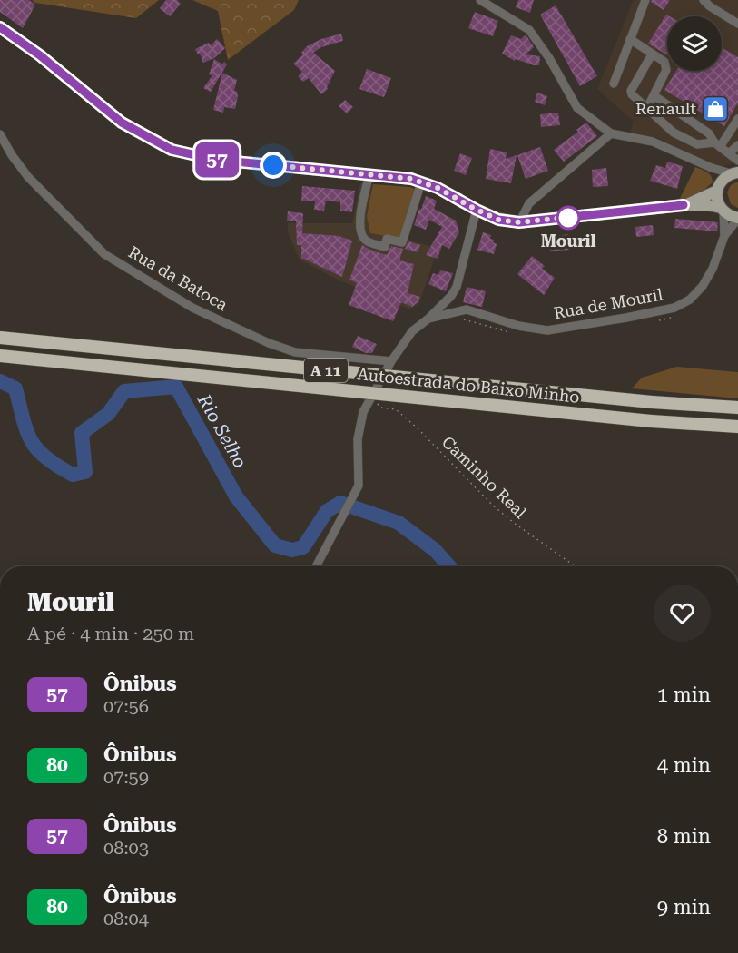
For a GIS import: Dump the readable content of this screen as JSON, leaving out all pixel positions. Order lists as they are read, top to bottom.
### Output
{
  "streets": {
    "highway": ["A 11", "Autoestrada do Baixo Minho"],
    "street": ["Rua da Batoca", "Rua de Mouril"],
    "path": ["Caminho Real"]
  },
  "crossings": [
    ["Rua da Batoca", "Rua de Mouril"],
    ["Rua de Mouril", "Caminho Real"]
  ],
  "water": ["Rio Selho"],
  "places": {
    "shop": ["Renault"],
    "other": ["Mouril"]
  },
  "lines": ["bus line 57"],
  "page": {
    "on_map": "57",
    "heading": ["Mouril", "A pé · 4 min · 250 m"],
    "list": [
      {
        "mark": "57",
        "name": "Ônibus",
        "note": "07:56",
        "value": "1 min"
      },
      {
        "mark": "80",
        "name": "Ônibus",
        "note": "07:59",
        "value": "4 min"
      },
      {
        "mark": "57",
        "name": "Ônibus",
        "note": "08:03",
        "value": "8 min"
      },
      {
        "mark": "80",
        "name": "Ônibus",
        "note": "08:04",
        "value": "9 min"
      }
    ]
  }
}
